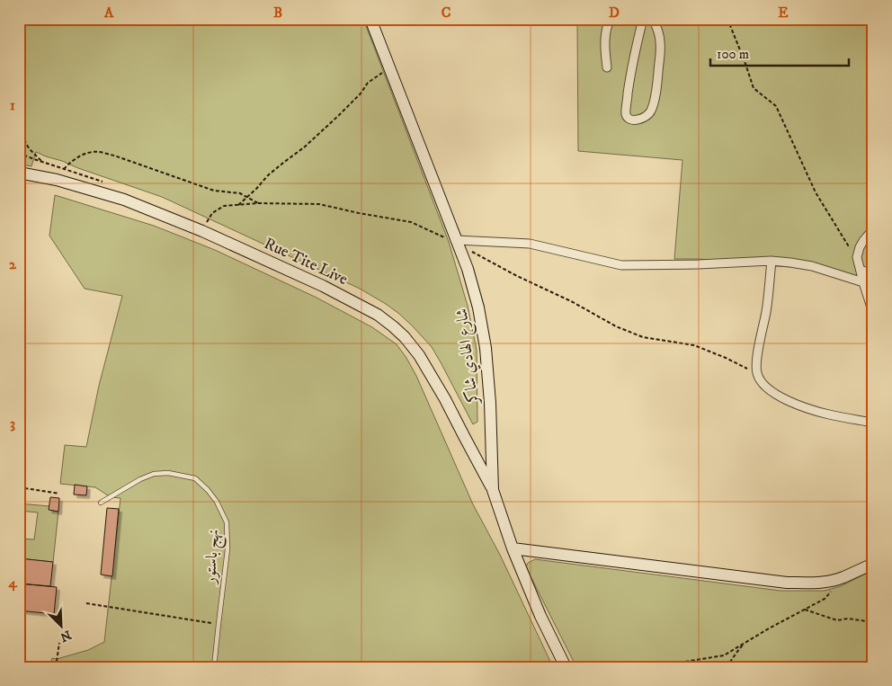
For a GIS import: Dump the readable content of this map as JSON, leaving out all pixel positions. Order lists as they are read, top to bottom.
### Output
{
  "streets": {
    "street": ["Rue Tite Live", "شارع الهادي شاكر"],
    "lane": ["نهج باستور"]
  },
  "crossings": [
    ["Rue Tite Live", "شارع الهادي شاكر"]
  ],
  "scale_bar": "100 m",
  "north": "bottom right",
  "grid": {
    "columns": [
      "A",
      "B",
      "C",
      "D",
      "E"
    ],
    "rows": [
      "1",
      "2",
      "3",
      "4"
    ]
  }
}
